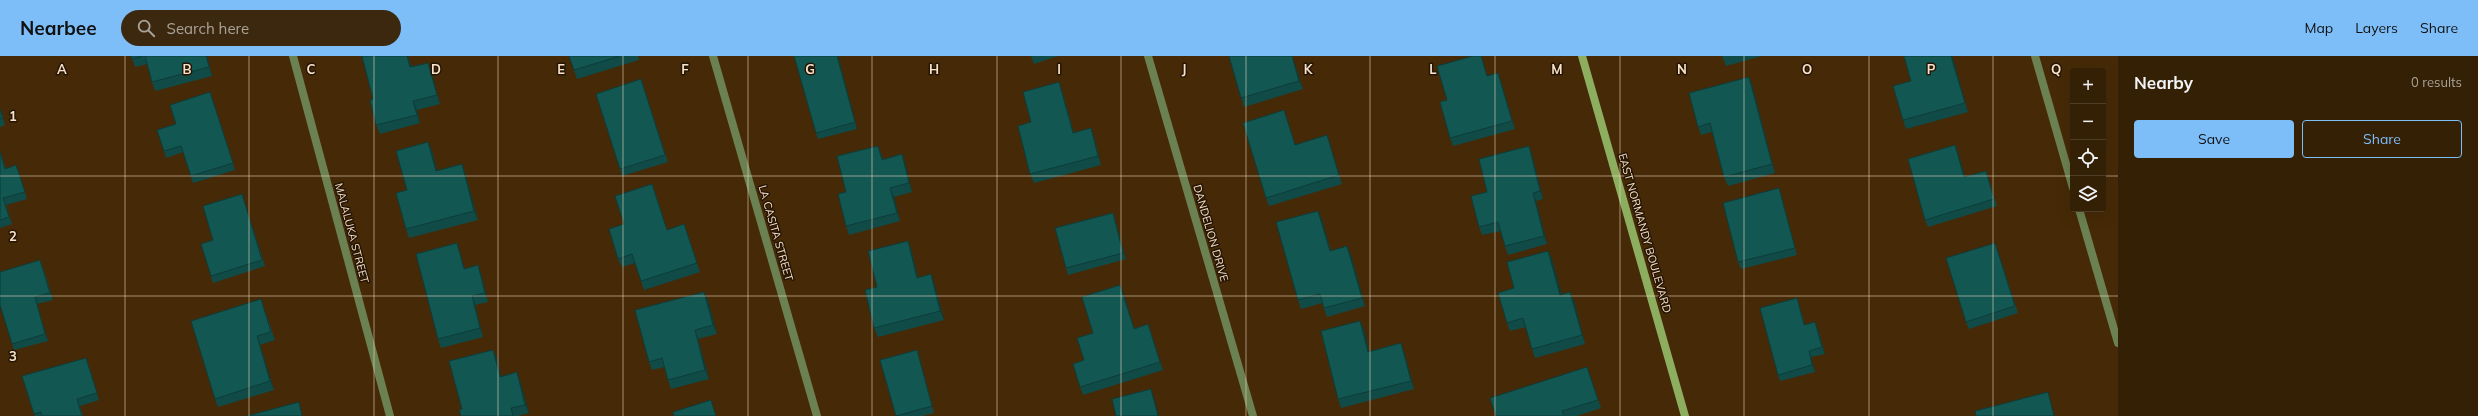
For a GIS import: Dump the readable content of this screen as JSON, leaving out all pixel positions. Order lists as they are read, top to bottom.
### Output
{
  "streets": {
    "street": [
      "MALALUKA STREET",
      "LA CASITA STREET",
      "DANDELION DRIVE",
      "EAST NORMANDY BOULEVARD"
    ]
  },
  "page": {
    "header": "Nearbee",
    "search": "Search here",
    "nav": ["Map", "Layers", "Share"],
    "heading": ["Nearby", "0 results"],
    "map_buttons": ["+", "−"],
    "buttons": ["Save", "Share"]
  },
  "grid": {
    "columns": [
      "A",
      "B",
      "C",
      "D",
      "E",
      "F",
      "G",
      "H",
      "I",
      "J",
      "K",
      "L",
      "M",
      "N",
      "O",
      "P",
      "Q"
    ],
    "rows": ["1", "2", "3"]
  }
}
